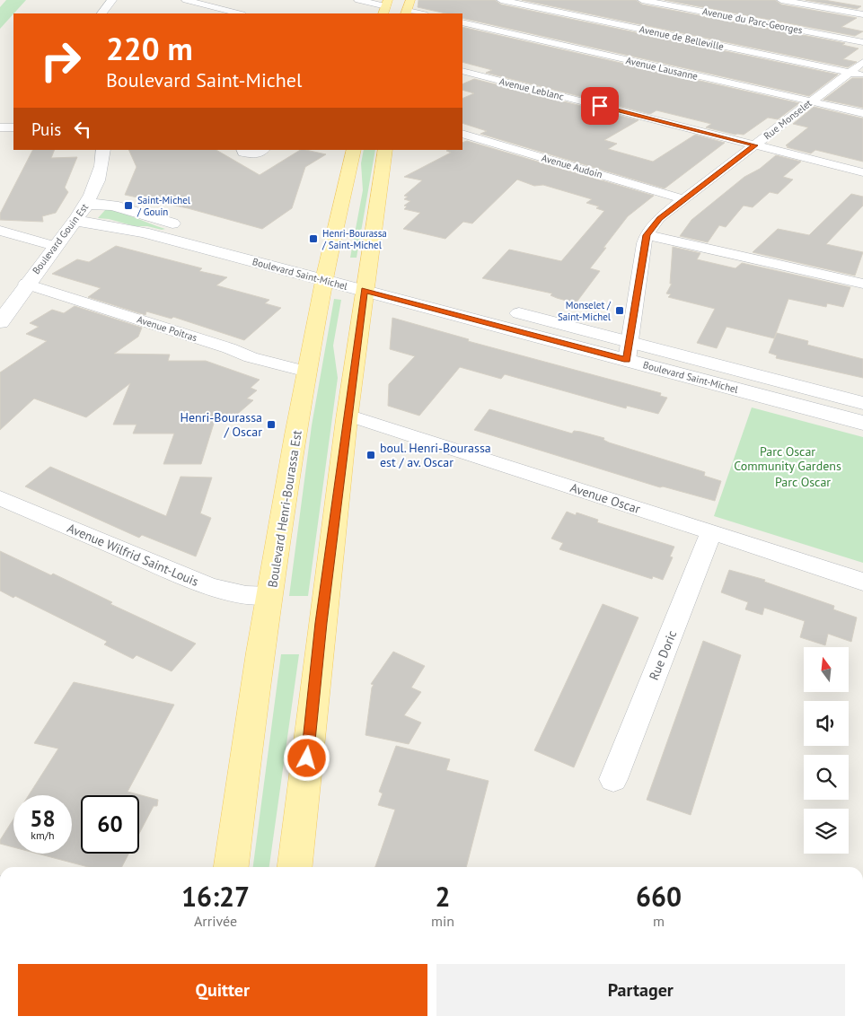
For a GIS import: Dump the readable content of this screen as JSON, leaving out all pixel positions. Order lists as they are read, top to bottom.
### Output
{
  "streets": {
    "main road": ["Boulevard Henri-Bourassa Est"],
    "street": [
      "Avenue du Parc-Georges",
      "Avenue de Belleville",
      "Avenue Lausanne",
      "Avenue Leblanc",
      "Rue Monselet",
      "Avenue Audoin",
      "Boulevard Gouin Est",
      "Boulevard Saint-Michel",
      "Avenue Poitras",
      "Avenue Oscar",
      "Avenue Wilfrid Saint-Louis",
      "Rue Doric"
    ]
  },
  "crossings": [
    ["Avenue de Belleville", "Rue Monselet"],
    ["Avenue Lausanne", "Rue Monselet"],
    ["Avenue Leblanc", "Rue Monselet"],
    ["Rue Monselet", "Avenue Audoin"],
    ["Rue Monselet", "Boulevard Saint-Michel"],
    ["Boulevard Gouin Est", "Boulevard Saint-Michel"],
    ["Boulevard Gouin Est", "Avenue Poitras"],
    ["Boulevard Saint-Michel", "Boulevard Henri-Bourassa Est"],
    ["Avenue Poitras", "Boulevard Henri-Bourassa Est"],
    ["Avenue Oscar", "Boulevard Henri-Bourassa Est"],
    ["Avenue Oscar", "Rue Doric"],
    ["Boulevard Henri-Bourassa Est", "Avenue Wilfrid Saint-Louis"]
  ],
  "parks": ["Parc Oscar Community Gardens", "Parc Oscar"],
  "places": {
    "transit": [
      "Saint-Michel / Gouin",
      "Henri-Bourassa / Saint-Michel",
      "Monselet / Saint-Michel",
      "Henri-Bourassa / Oscar",
      "boul. Henri-Bourassa est / av. Oscar"
    ]
  },
  "north": "top",
  "page": {
    "turn": ["220 m", "Boulevard Saint-Michel"],
    "then": "Puis",
    "speed": "58 km/h",
    "limit": "60",
    "eta": [
      "16:27",
      "Arrivée",
      "2",
      "min",
      "660",
      "m"
    ],
    "buttons": ["Quitter", "Partager"]
  }
}
